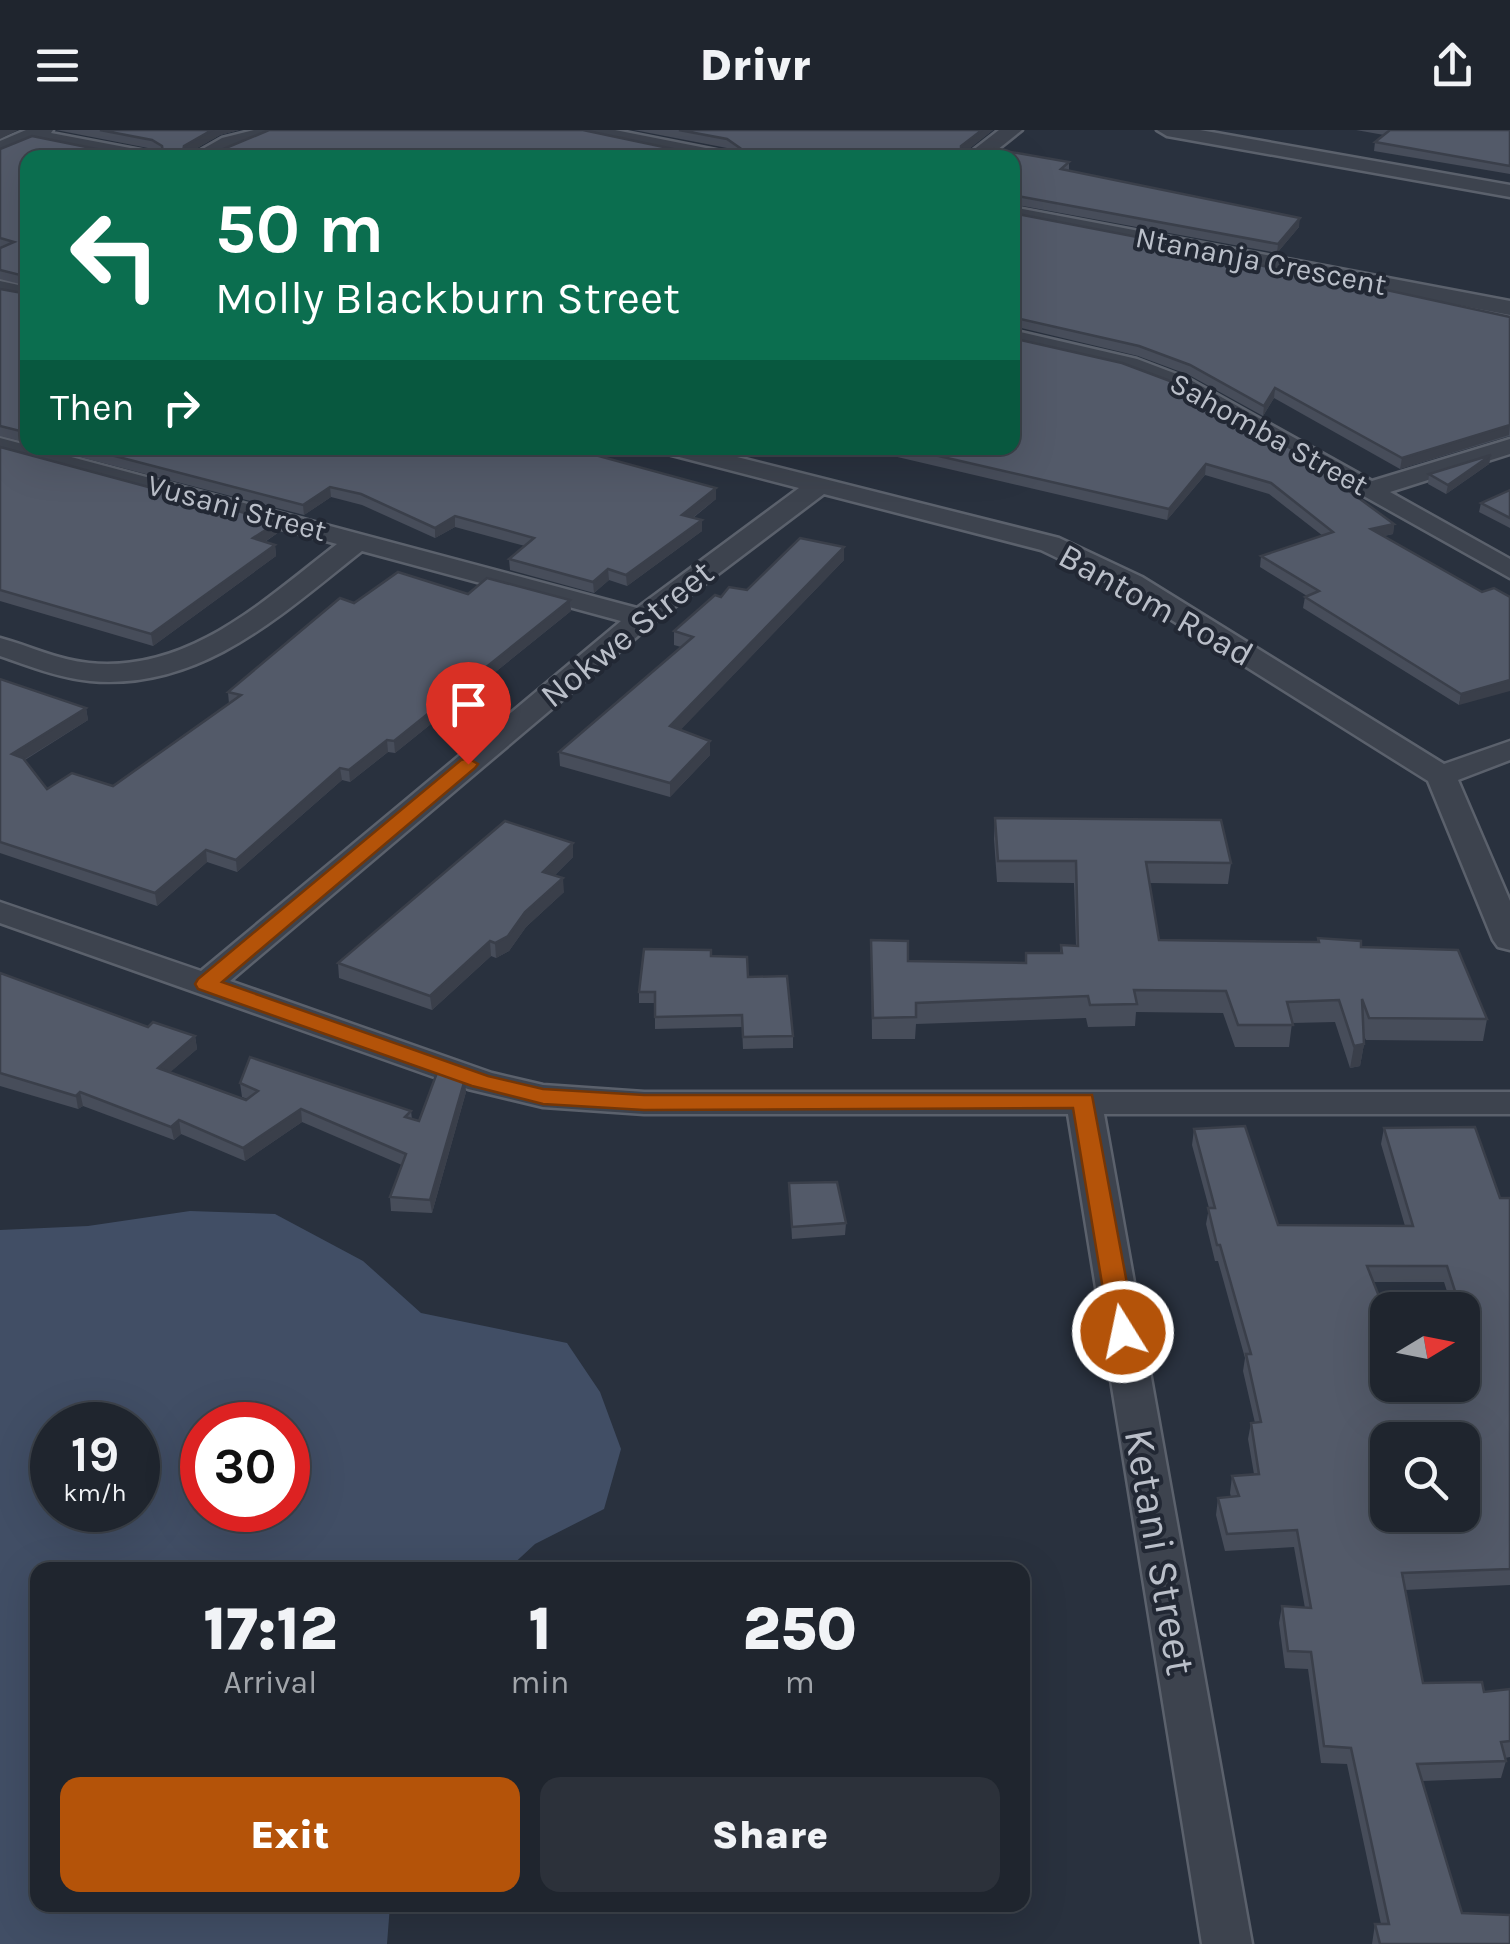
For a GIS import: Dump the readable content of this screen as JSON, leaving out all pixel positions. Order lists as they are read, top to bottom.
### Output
{
  "streets": {
    "street": [
      "Ntananja Crescent",
      "Sahomba Street",
      "Vusani Street",
      "Bantom Road",
      "Nokwe Street",
      "Ketani Street"
    ]
  },
  "crossings": [
    ["Vusani Street", "Nokwe Street"],
    ["Bantom Road", "Nokwe Street"]
  ],
  "north": "right",
  "page": {
    "header": "Drivr",
    "turn": ["50 m", "Molly Blackburn Street"],
    "then": "Then",
    "speed": "19 km/h",
    "limit": "30",
    "eta": [
      "17:12",
      "Arrival",
      "1",
      "min",
      "250",
      "m"
    ],
    "buttons": ["Exit", "Share"]
  }
}
